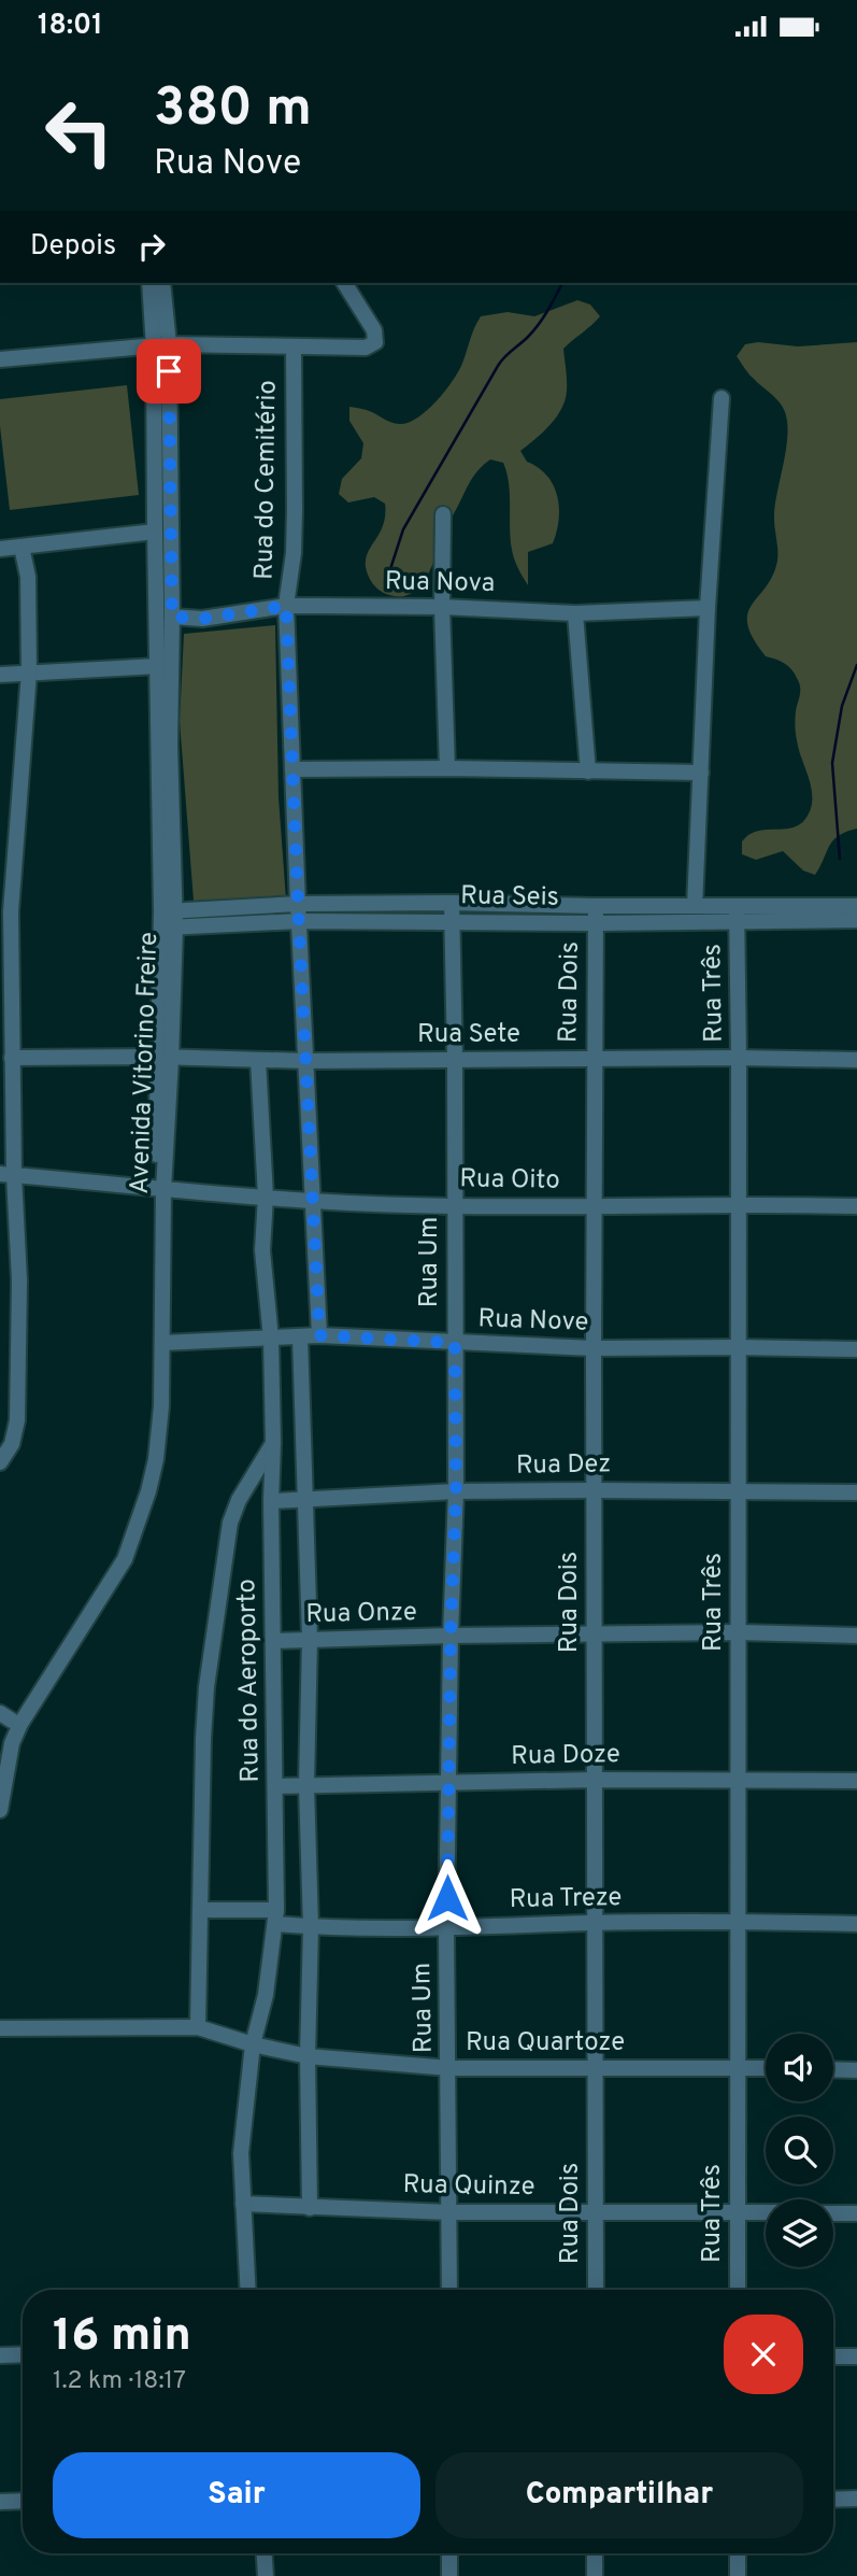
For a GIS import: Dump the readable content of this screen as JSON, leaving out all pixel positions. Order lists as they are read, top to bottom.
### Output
{
  "streets": {
    "street": [
      "Rua do Cemitério",
      "Rua Nova",
      "Rua Seis",
      "Rua Dois",
      "Rua Três",
      "Rua Sete",
      "Avenida Vitorino Freire",
      "Rua Oito",
      "Rua Um",
      "Rua Nove",
      "Rua Dez",
      "Rua Onze",
      "Rua do Aeroporto",
      "Rua Doze",
      "Rua Treze",
      "Rua Quartoze",
      "Rua Quinze"
    ]
  },
  "crossings": [
    ["Rua do Cemitério", "Rua Nova"],
    ["Rua do Cemitério", "Rua Seis"],
    ["Rua do Cemitério", "Rua Sete"],
    ["Rua do Cemitério", "Rua Oito"],
    ["Rua do Cemitério", "Rua Nove"],
    ["Rua Nova", "Avenida Vitorino Freire"],
    ["Rua Seis", "Rua Dois"],
    ["Rua Seis", "Rua Três"],
    ["Rua Seis", "Avenida Vitorino Freire"],
    ["Rua Seis", "Rua Um"],
    ["Rua Dois", "Rua Sete"],
    ["Rua Dois", "Rua Oito"],
    ["Rua Dois", "Rua Nove"],
    ["Rua Dois", "Rua Dez"],
    ["Rua Dois", "Rua Onze"],
    ["Rua Dois", "Rua Doze"],
    ["Rua Dois", "Rua Treze"],
    ["Rua Dois", "Rua Quartoze"],
    ["Rua Dois", "Rua Quinze"],
    ["Rua Três", "Rua Sete"],
    ["Rua Três", "Rua Oito"],
    ["Rua Três", "Rua Nove"],
    ["Rua Três", "Rua Dez"],
    ["Rua Três", "Rua Onze"],
    ["Rua Três", "Rua Doze"],
    ["Rua Três", "Rua Treze"],
    ["Rua Três", "Rua Quartoze"],
    ["Rua Três", "Rua Quinze"],
    ["Rua Sete", "Avenida Vitorino Freire"],
    ["Rua Sete", "Rua Um"],
    ["Rua Sete", "Rua do Aeroporto"],
    ["Avenida Vitorino Freire", "Rua Oito"],
    ["Avenida Vitorino Freire", "Rua Nove"],
    ["Rua Oito", "Rua Um"],
    ["Rua Oito", "Rua do Aeroporto"],
    ["Rua Um", "Rua Nove"],
    ["Rua Um", "Rua Dez"],
    ["Rua Um", "Rua Onze"],
    ["Rua Um", "Rua Doze"],
    ["Rua Um", "Rua Treze"],
    ["Rua Um", "Rua Quartoze"],
    ["Rua Um", "Rua Quinze"],
    ["Rua Nove", "Rua do Aeroporto"],
    ["Rua Dez", "Rua do Aeroporto"],
    ["Rua Onze", "Rua do Aeroporto"],
    ["Rua do Aeroporto", "Rua Doze"],
    ["Rua do Aeroporto", "Rua Treze"],
    ["Rua do Aeroporto", "Rua Quartoze"],
    ["Rua do Aeroporto", "Rua Quinze"]
  ],
  "page": {
    "status": "18:01",
    "turn": ["380 m", "Rua Nove"],
    "then": "Depois",
    "heading": ["16 min", "1.2 km · 18:17"],
    "buttons": ["Sair", "Compartilhar"]
  }
}
